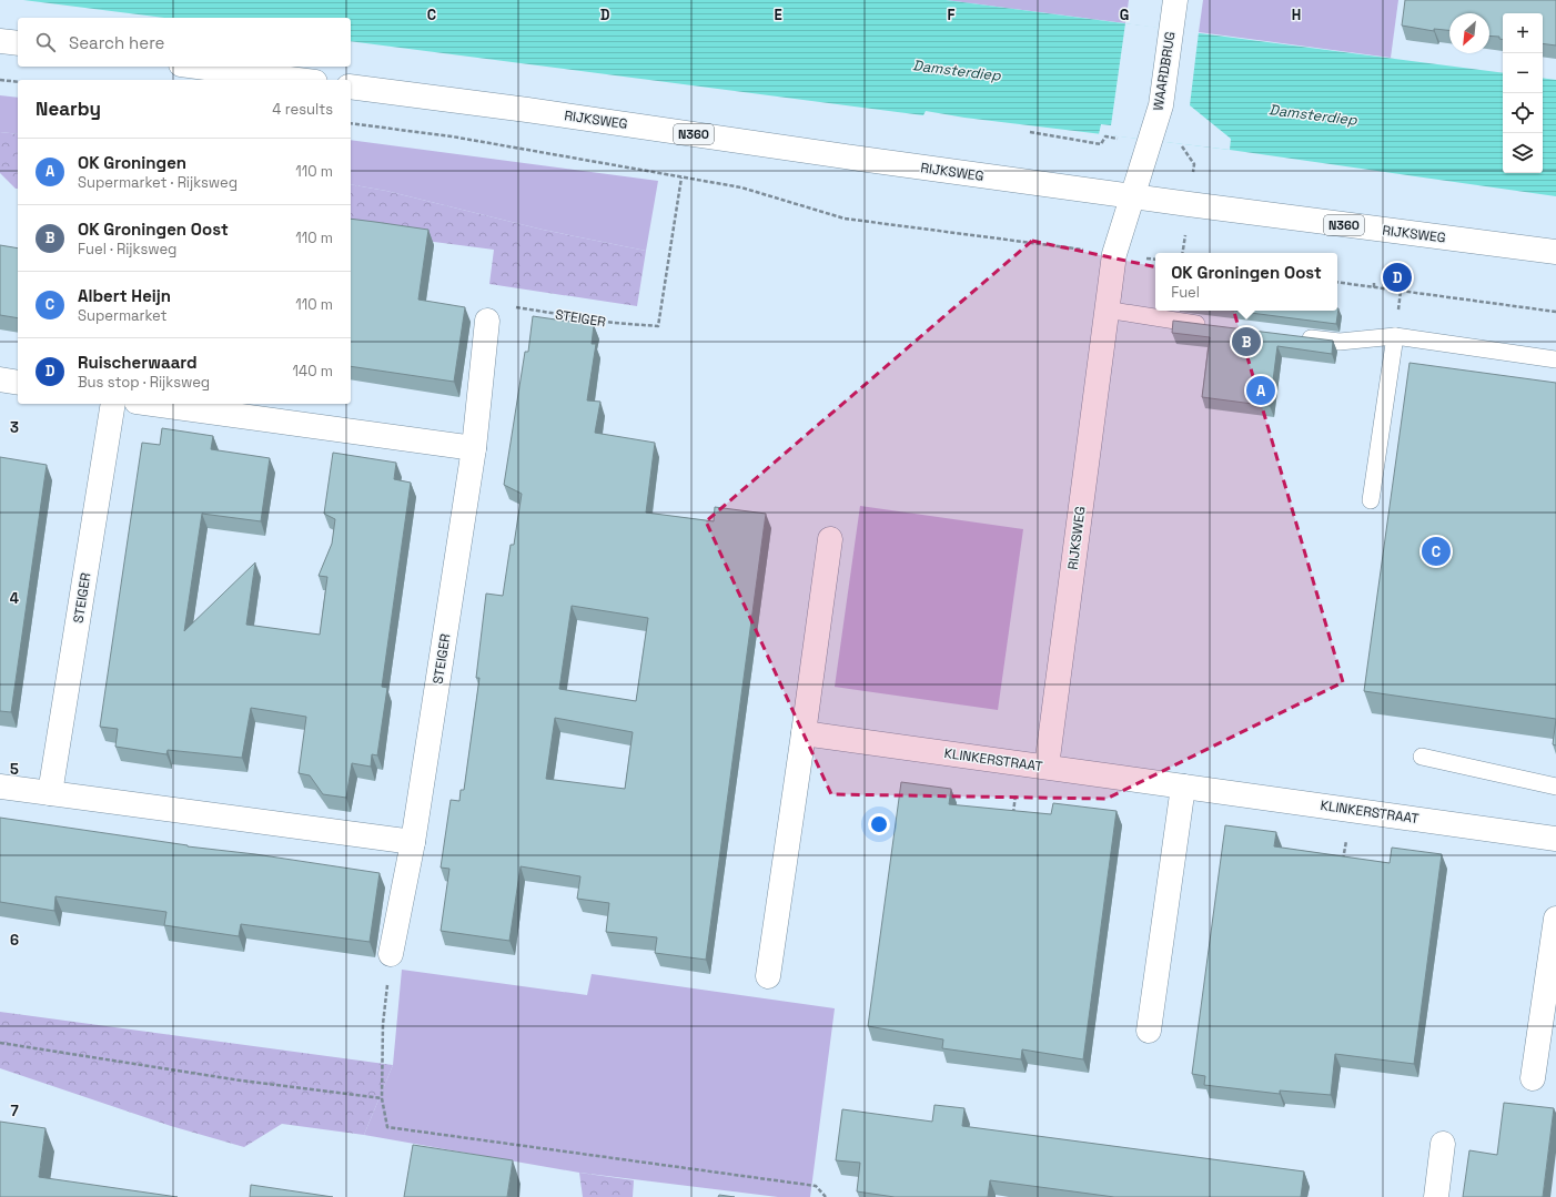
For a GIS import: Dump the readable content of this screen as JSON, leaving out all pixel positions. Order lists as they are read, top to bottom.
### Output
{
  "streets": {
    "street": [
      "WAARDBRUG",
      "RIJKSWEG",
      "N360",
      "STEIGER",
      "KLINKERSTRAAT"
    ]
  },
  "crossings": [
    ["WAARDBRUG", "RIJKSWEG"],
    ["RIJKSWEG", "KLINKERSTRAAT"]
  ],
  "water": ["Damsterdiep"],
  "north": "bottom left",
  "page": {
    "map_buttons": ["+", "−"],
    "search": "Search here",
    "heading": ["Nearby", "4 results"],
    "list": [
      {
        "mark": "A",
        "name": "OK Groningen",
        "note": "Supermarket · Rijksweg",
        "value": "110 m"
      },
      {
        "mark": "B",
        "name": "OK Groningen Oost",
        "note": "Fuel · Rijksweg",
        "value": "110 m"
      },
      {
        "mark": "C",
        "name": "Albert Heijn",
        "note": "Supermarket",
        "value": "110 m"
      },
      {
        "mark": "D",
        "name": "Ruischerwaard",
        "note": "Bus stop · Rijksweg",
        "value": "140 m"
      }
    ],
    "popup": ["OK Groningen Oost", "Fuel"],
    "pins": [
      "D",
      "B",
      "A",
      "C"
    ]
  },
  "grid": {
    "columns": [
      "C",
      "D",
      "E",
      "F",
      "G",
      "H"
    ],
    "rows": [
      "3",
      "4",
      "5",
      "6",
      "7"
    ]
  }
}
